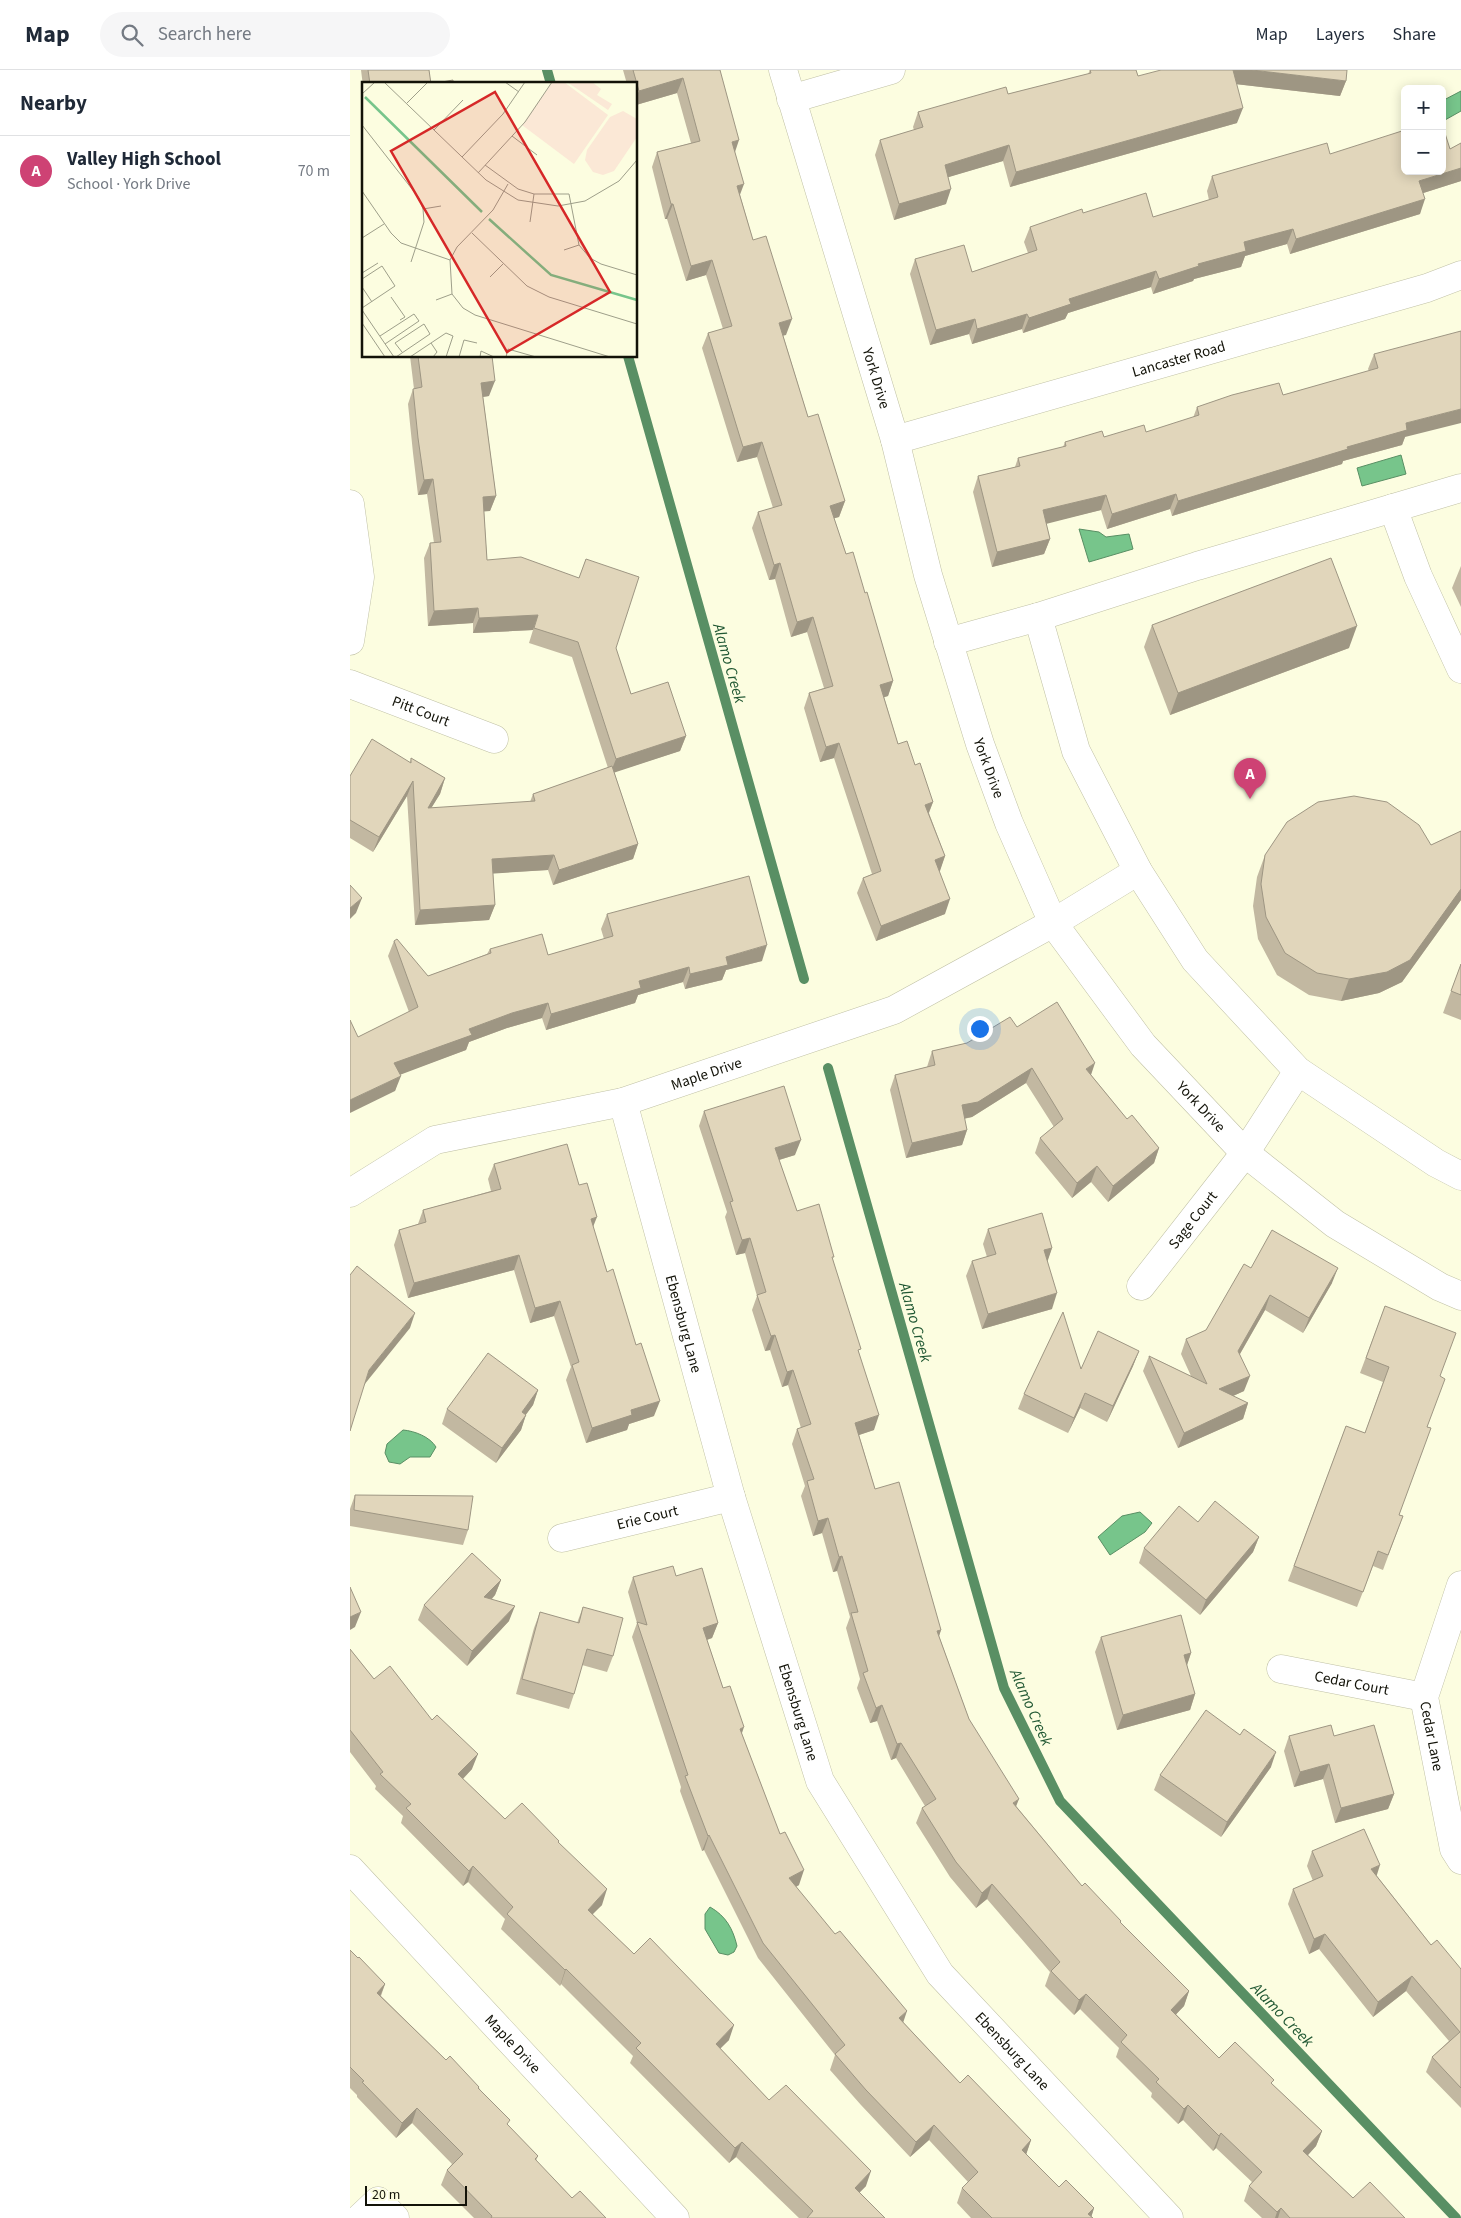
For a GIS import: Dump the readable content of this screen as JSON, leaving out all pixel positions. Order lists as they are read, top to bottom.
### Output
{
  "streets": {
    "street": [
      "Lancaster Road",
      "York Drive",
      "Pitt Court",
      "Maple Drive",
      "Sage Court",
      "Ebensburg Lane",
      "Erie Court",
      "Cedar Court",
      "Cedar Lane"
    ]
  },
  "crossings": [
    ["Lancaster Road", "York Drive"],
    ["York Drive", "Maple Drive"],
    ["York Drive", "Sage Court"],
    ["Maple Drive", "Ebensburg Lane"],
    ["Ebensburg Lane", "Erie Court"],
    ["Cedar Court", "Cedar Lane"]
  ],
  "water": ["Alamo Creek"],
  "scale_bar": "20 m",
  "page": {
    "header": "Map",
    "search": "Search here",
    "nav": ["Map", "Layers", "Share"],
    "heading": "Nearby",
    "map_buttons": ["+", "−"],
    "list": [
      {
        "mark": "A",
        "name": "Valley High School",
        "note": "School · York Drive",
        "value": "70 m"
      }
    ],
    "pins": "A",
    "scale": "20 m"
  }
}
